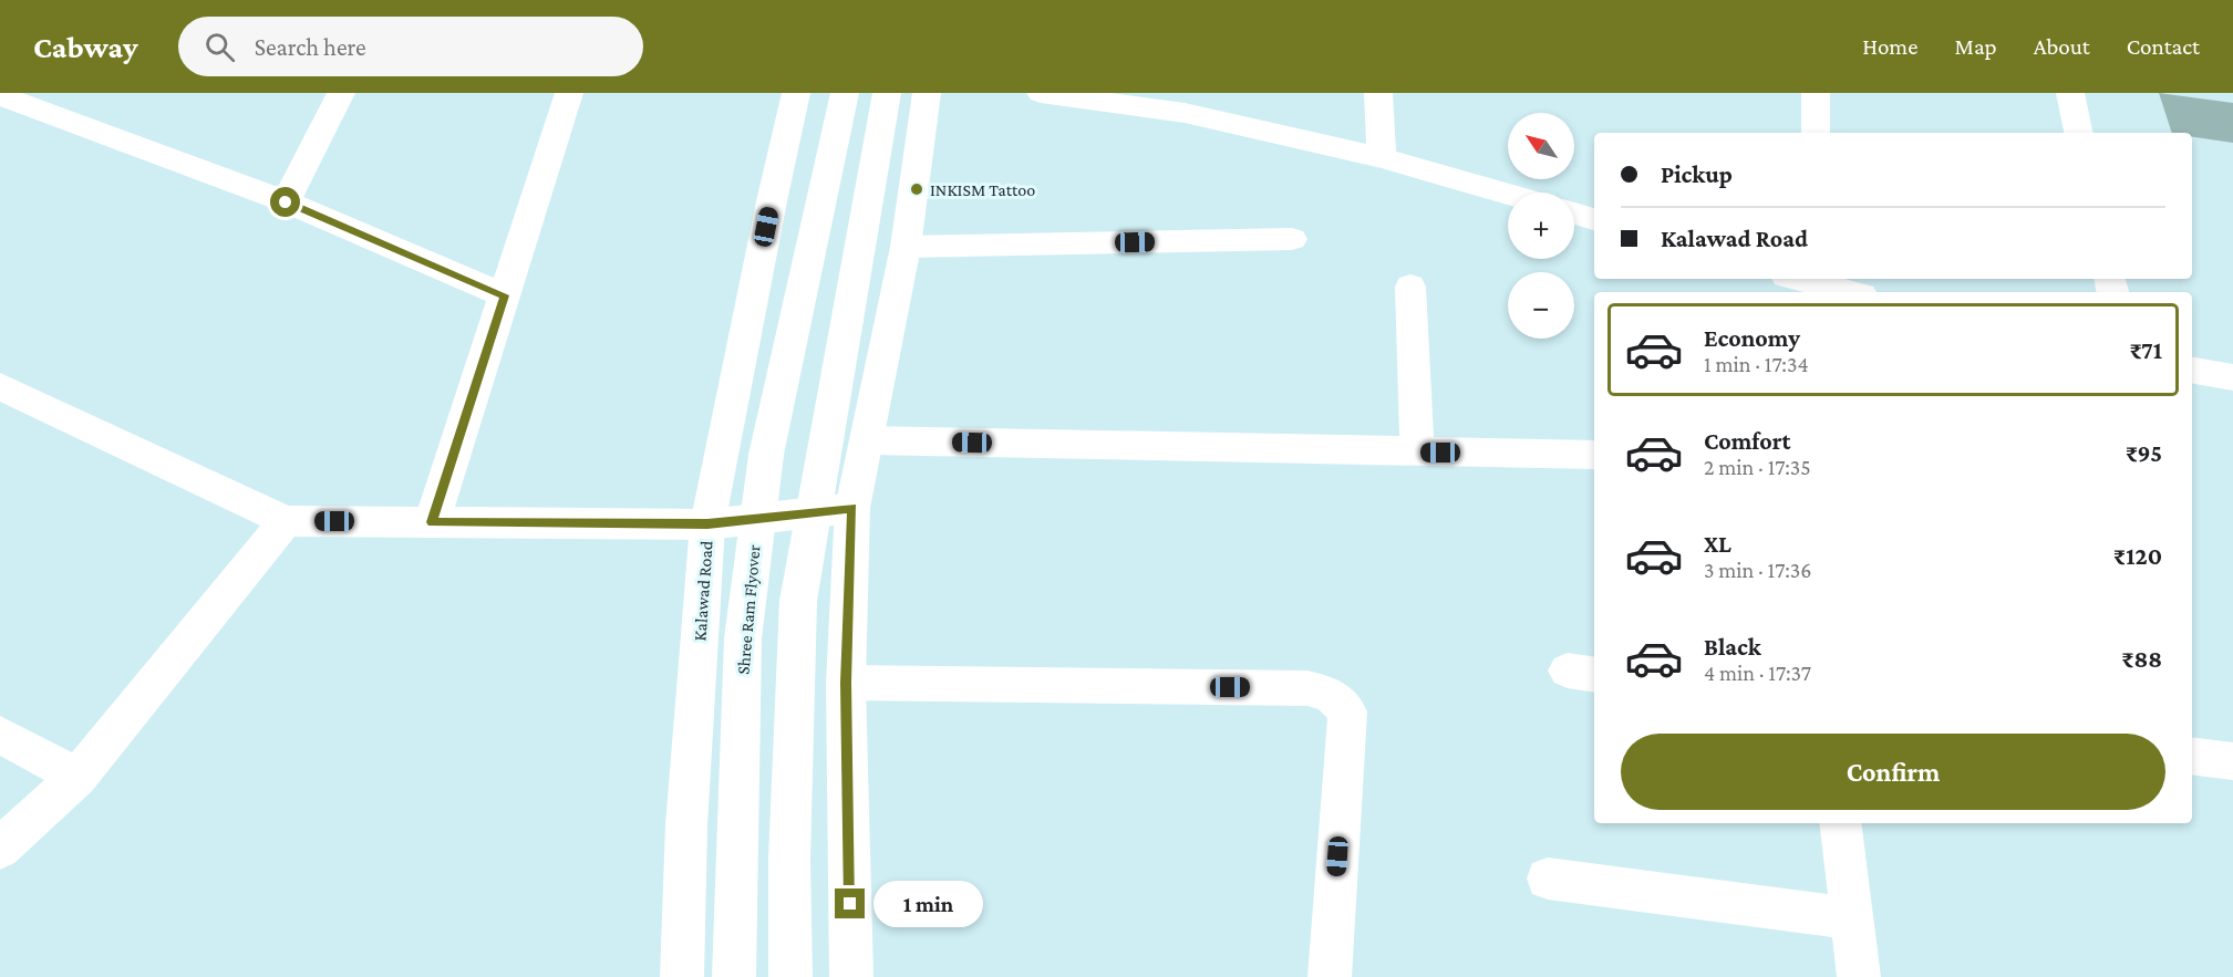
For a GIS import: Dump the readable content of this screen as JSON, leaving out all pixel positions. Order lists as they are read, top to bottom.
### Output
{
  "streets": {
    "street": ["Kalawad Road", "Shree Ram Flyover"]
  },
  "places": ["INKISM Tattoo"],
  "north": "top left",
  "page": {
    "header": "Cabway",
    "search": "Search here",
    "nav": [
      "Home",
      "Map",
      "About",
      "Contact"
    ],
    "map_buttons": ["+", "−"],
    "banner": ["Pickup", "Kalawad Road"],
    "list": [
      {
        "name": "Economy",
        "note": "1 min · 17:34",
        "value": "₹71"
      },
      {
        "name": "Comfort",
        "note": "2 min · 17:35",
        "value": "₹95"
      },
      {
        "name": "XL",
        "note": "3 min · 17:36",
        "value": "₹120"
      },
      {
        "name": "Black",
        "note": "4 min · 17:37",
        "value": "₹88"
      }
    ],
    "buttons": "Confirm",
    "bubble": "1 min"
  }
}
